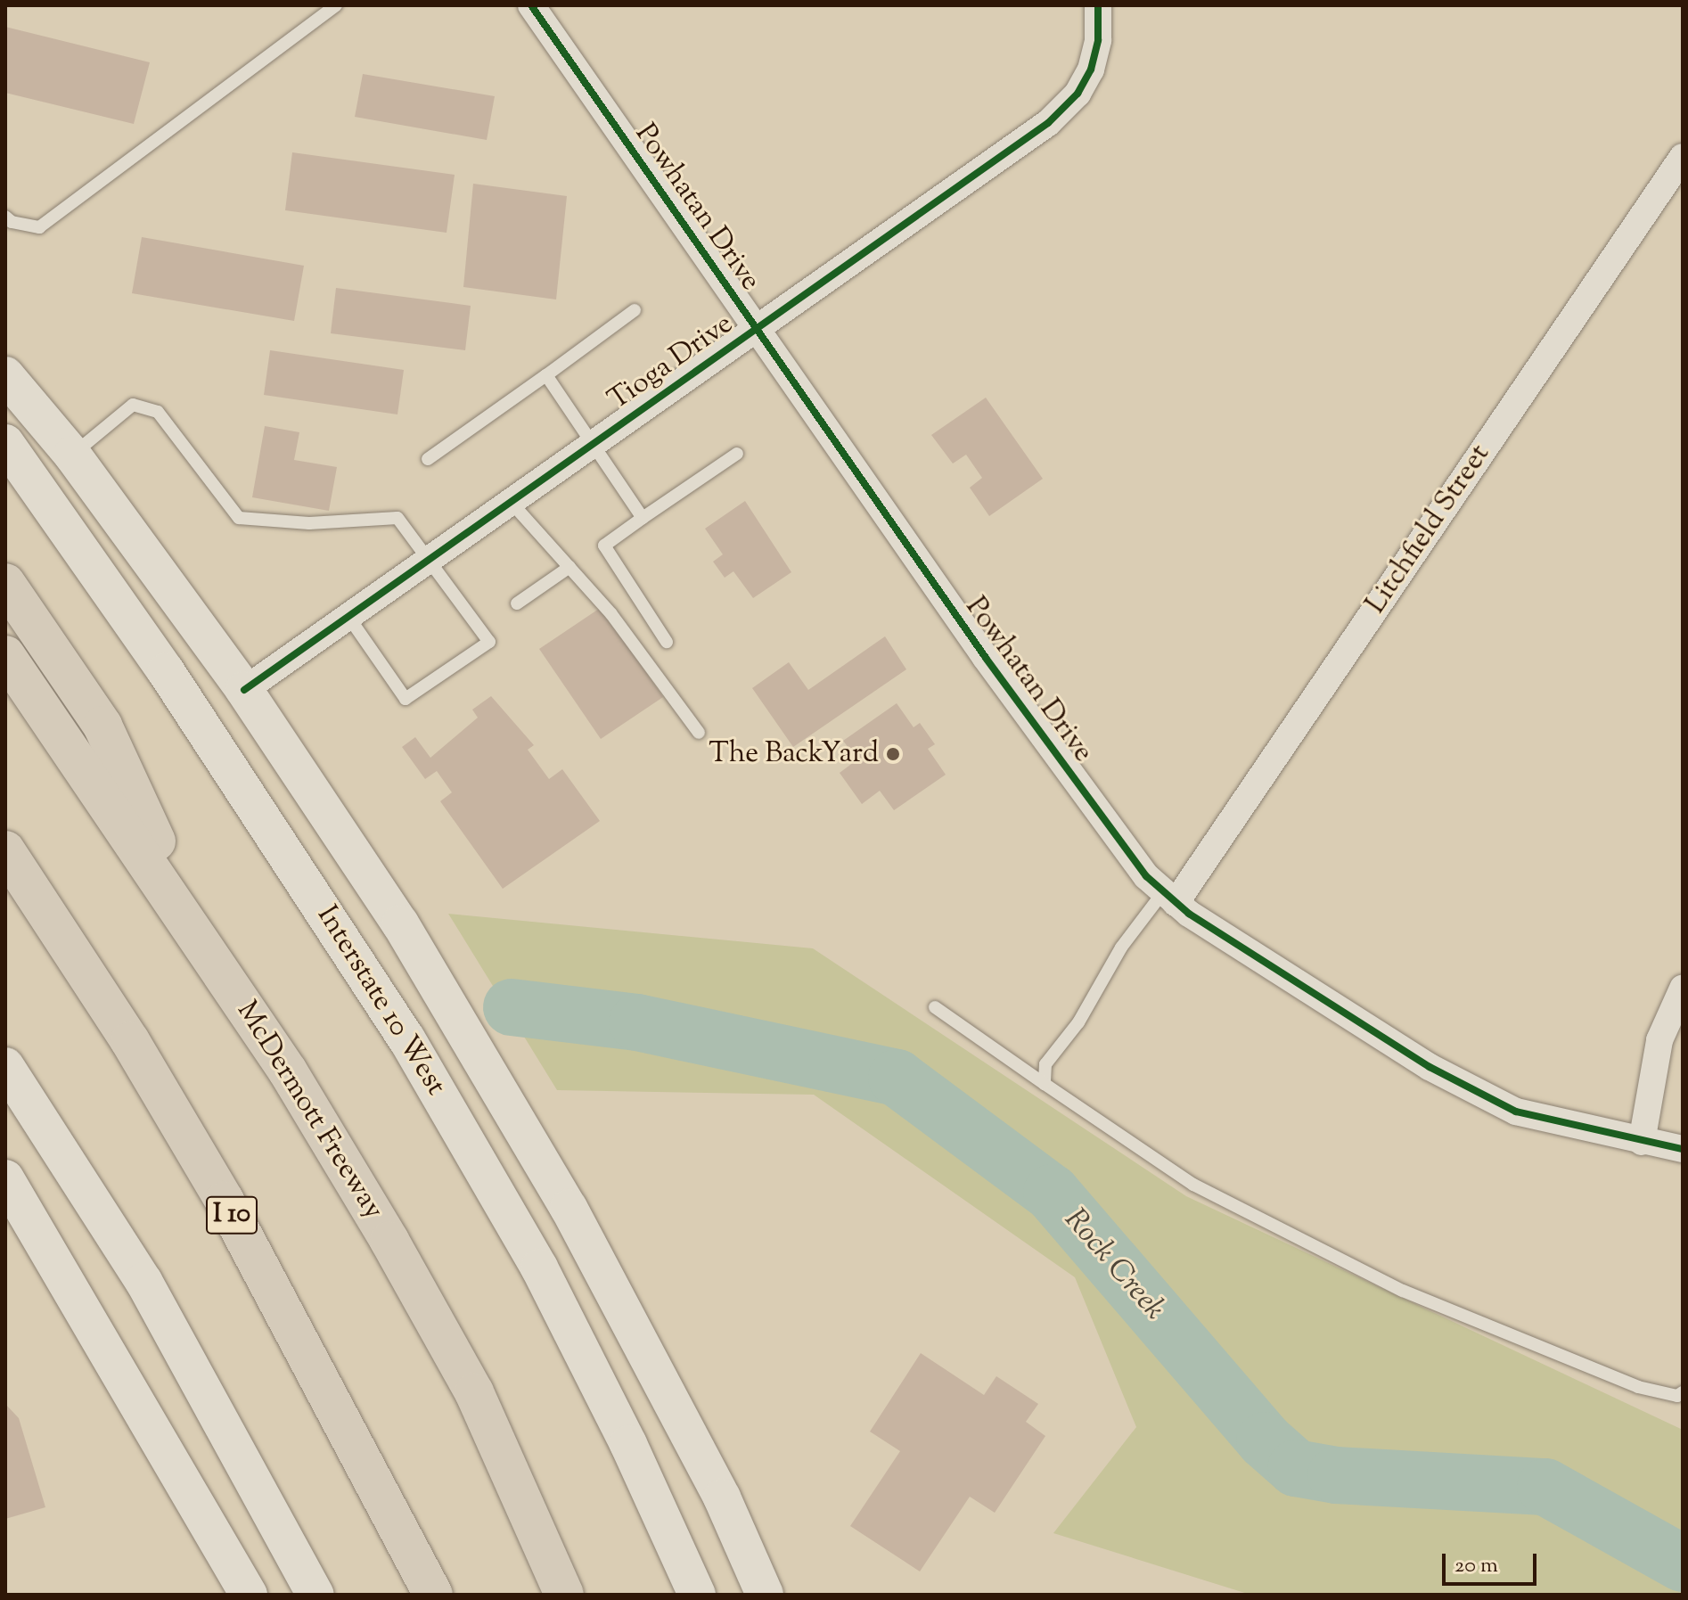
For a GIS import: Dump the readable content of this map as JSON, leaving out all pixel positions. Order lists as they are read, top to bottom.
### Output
{
  "streets": {
    "highway": ["McDermott Freeway", "I 10"],
    "main road": ["Interstate 10 West"],
    "street": ["Powhatan Drive", "Tioga Drive", "Litchfield Street"]
  },
  "crossings": [
    ["Powhatan Drive", "Tioga Drive"],
    ["Powhatan Drive", "Litchfield Street"]
  ],
  "water": ["Rock Creek"],
  "places": ["The BackYard"],
  "scale_bar": "20 m"
}
